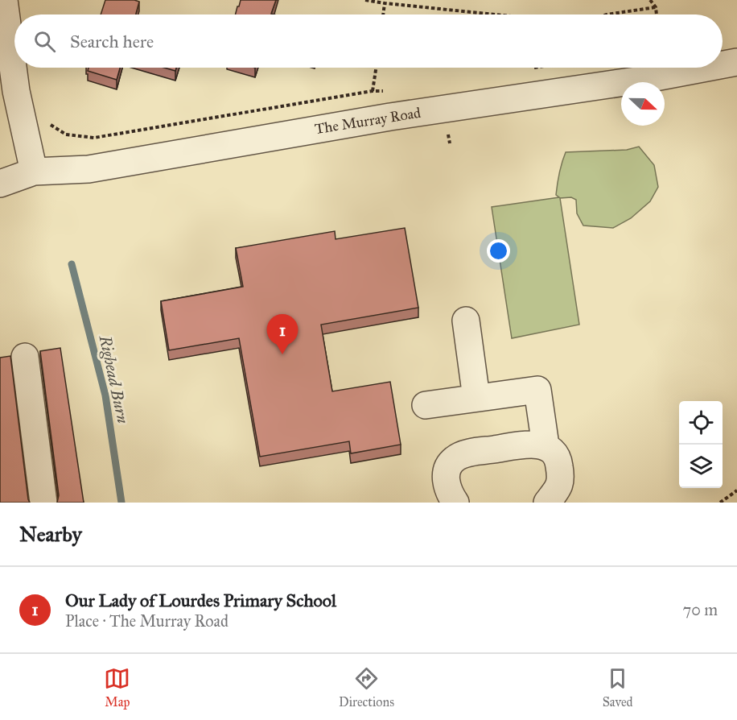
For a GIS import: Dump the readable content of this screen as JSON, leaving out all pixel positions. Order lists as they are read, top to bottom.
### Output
{
  "streets": {
    "street": ["The Murray Road"]
  },
  "water": ["Righead Burn"],
  "north": "right",
  "page": {
    "search": "Search here",
    "pins": "1",
    "heading": "Nearby",
    "list": [
      {
        "mark": "1",
        "name": "Our Lady of Lourdes Primary School",
        "note": "Place · The Murray Road",
        "value": "70 m"
      }
    ],
    "nav": ["Map", "Directions", "Saved"]
  }
}
